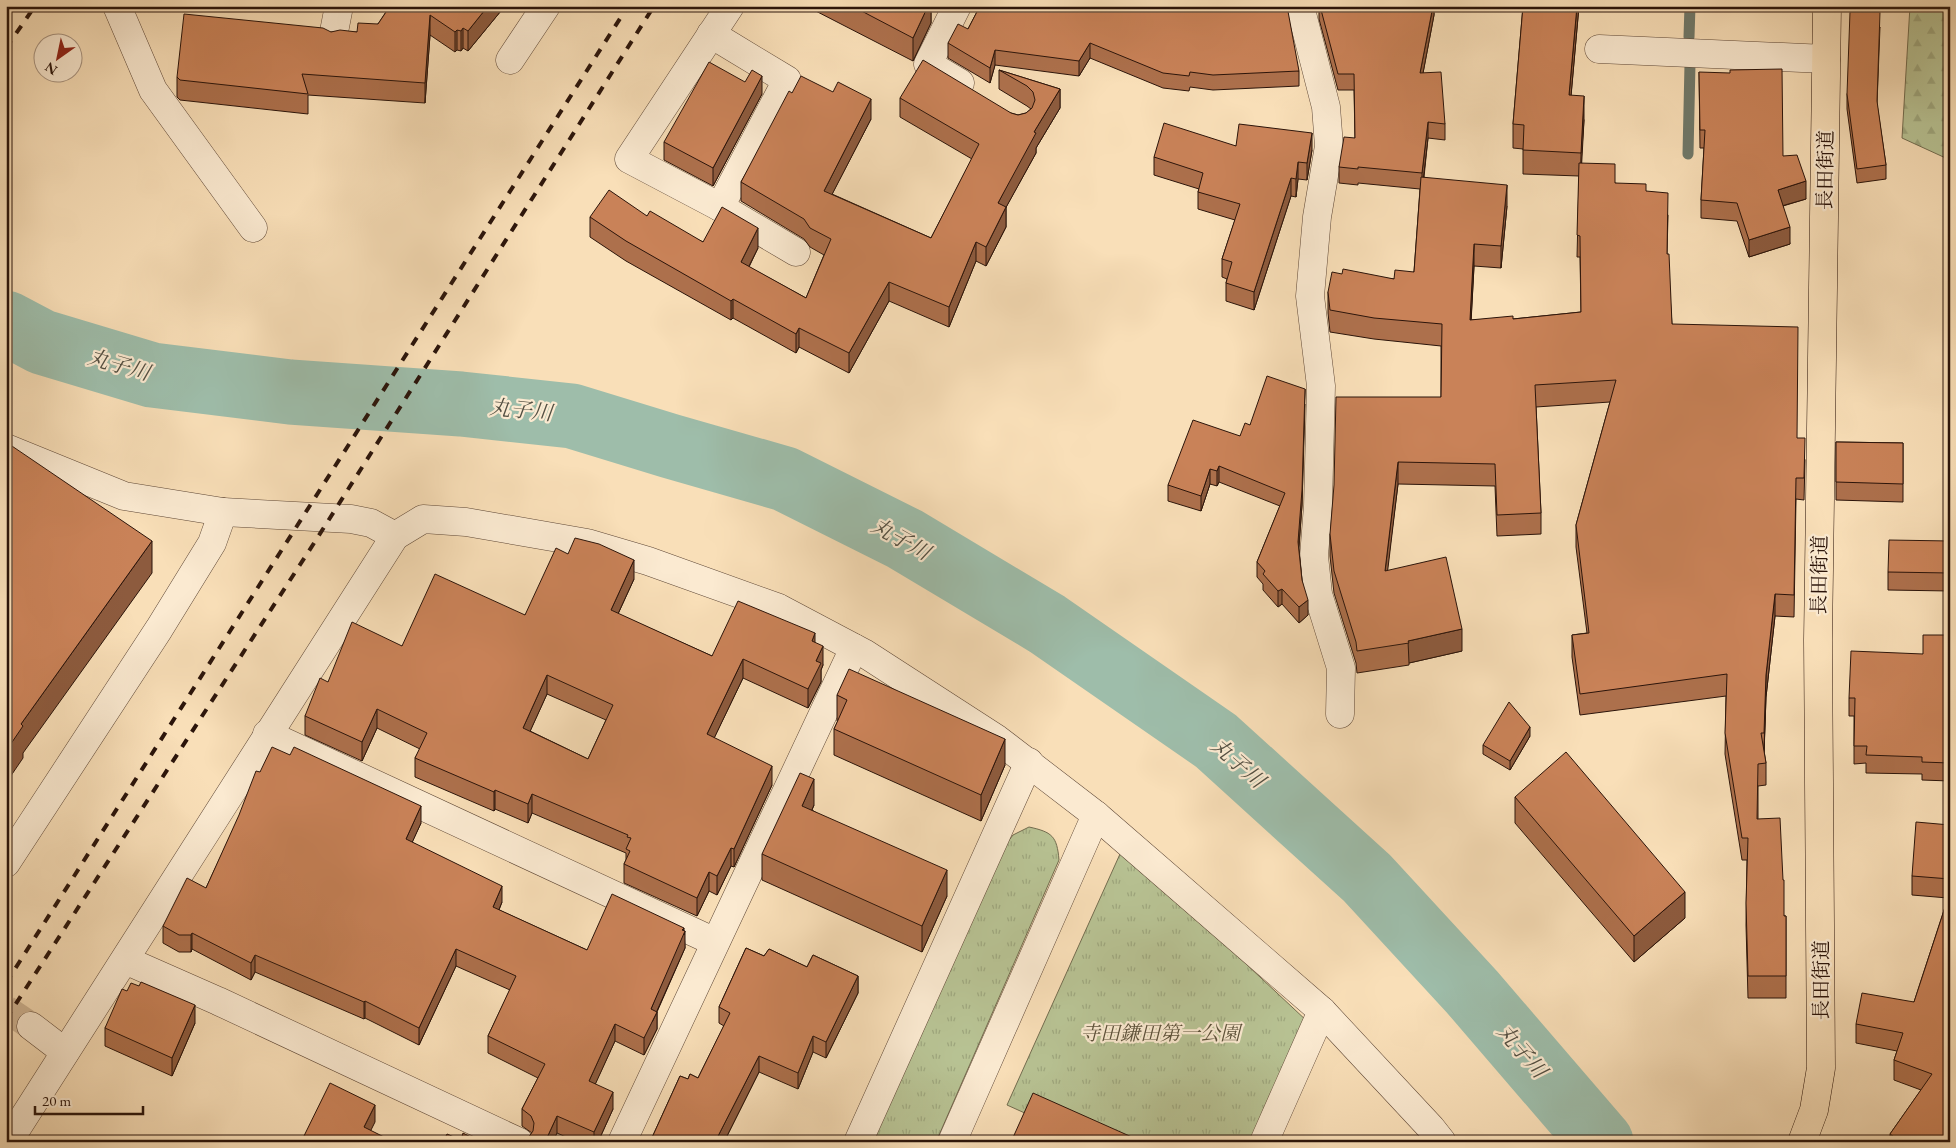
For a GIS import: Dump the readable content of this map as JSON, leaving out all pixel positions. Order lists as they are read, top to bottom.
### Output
{
  "streets": {
    "main road": ["長田街道"]
  },
  "water": ["丸子川"],
  "parks": ["寺田鎌田第一公園"],
  "scale_bar": "20 m",
  "north": "bottom left"
}
